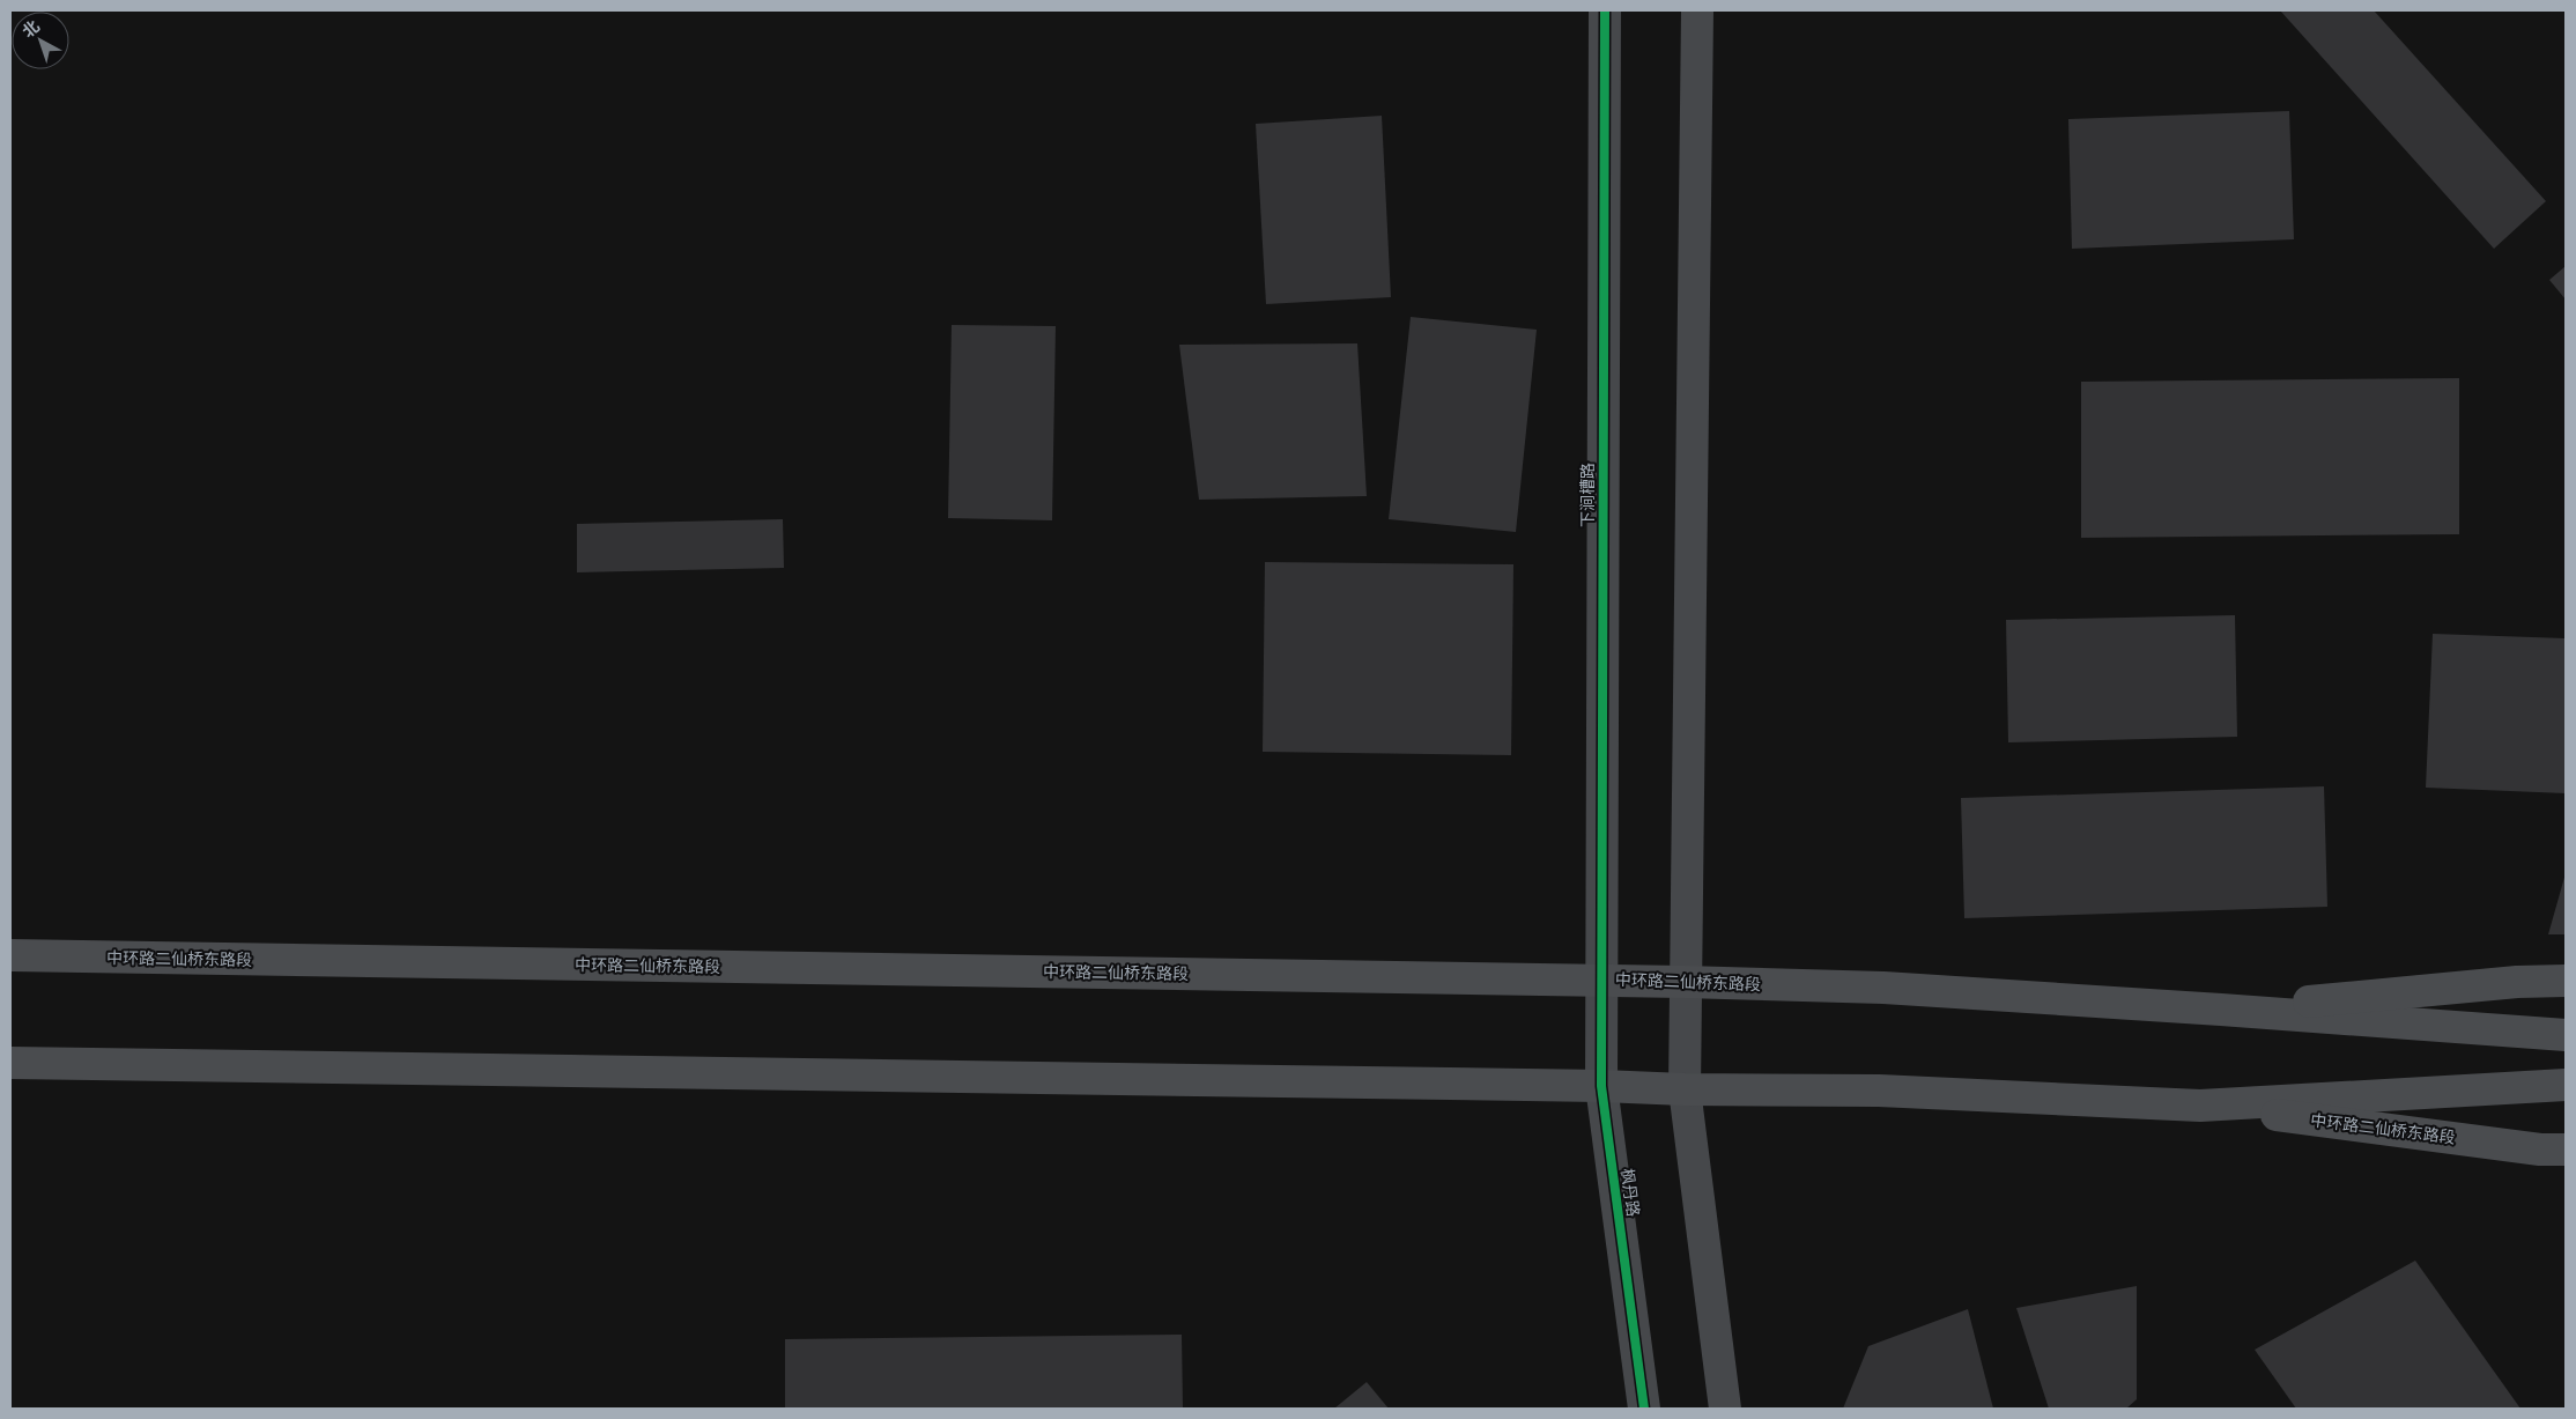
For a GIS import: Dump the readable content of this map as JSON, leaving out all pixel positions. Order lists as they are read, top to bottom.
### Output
{
  "streets": {
    "main road": ["中环路二仙桥东路段"],
    "street": ["下涧槽路", "枫丹路"]
  },
  "crossings": [
    ["下涧槽路", "中环路二仙桥东路段"],
    ["下涧槽路", "枫丹路"],
    ["中环路二仙桥东路段", "枫丹路"]
  ],
  "north": "top left"
}
